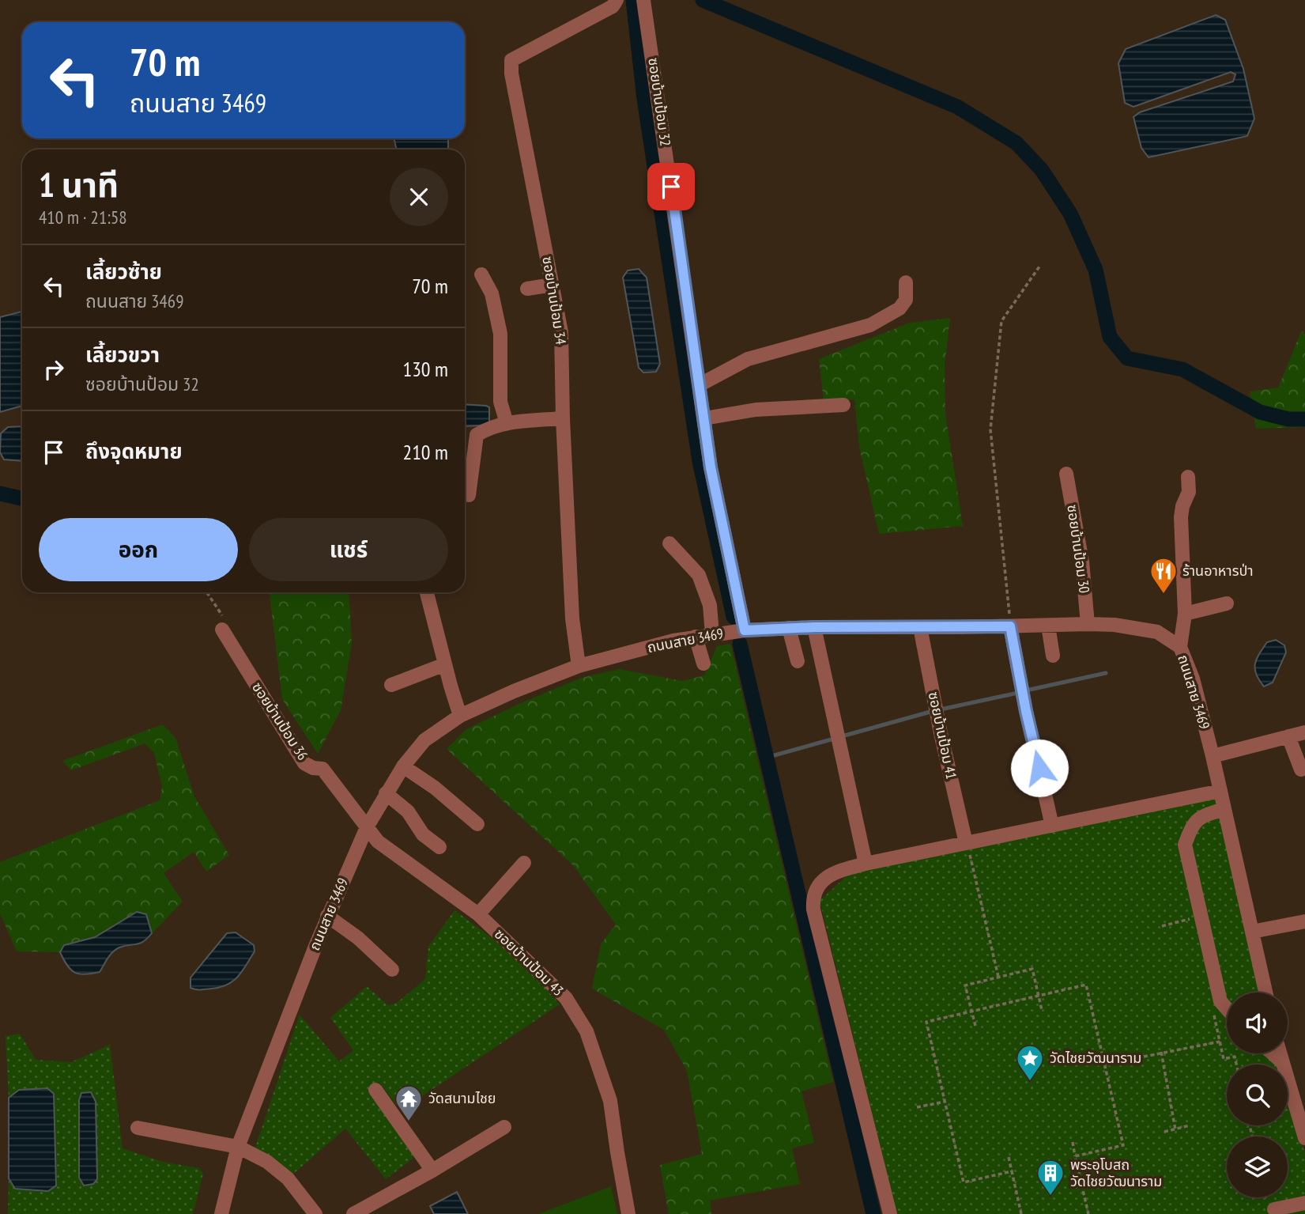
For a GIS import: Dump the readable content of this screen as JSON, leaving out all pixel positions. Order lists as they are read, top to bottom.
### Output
{
  "streets": {
    "street": [
      "ซอยบ้านป้อม 32",
      "ซอยบ้านป้อม 34",
      "ซอยบ้านป้อม 30",
      "ถนนสาย 3469",
      "ซอยบ้านป้อม 36",
      "ซอยบ้านป้อม 41",
      "ซอยบ้านป้อม 43"
    ]
  },
  "crossings": [
    ["ซอยบ้านป้อม 32", "ถนนสาย 3469"],
    ["ซอยบ้านป้อม 34", "ถนนสาย 3469"],
    ["ซอยบ้านป้อม 30", "ถนนสาย 3469"],
    ["ถนนสาย 3469", "ซอยบ้านป้อม 36"],
    ["ถนนสาย 3469", "ซอยบ้านป้อม 41"],
    ["ถนนสาย 3469", "ซอยบ้านป้อม 43"],
    ["ซอยบ้านป้อม 36", "ซอยบ้านป้อม 43"]
  ],
  "places": {
    "restaurant": ["ร้านอาหารป่า"],
    "place": ["วัดไชยวัฒนาราม"],
    "temple": ["วัดสนามไชย"],
    "building": ["พระอุโบสถ วัดไชยวัฒนาราม"]
  },
  "page": {
    "turn": ["70 m", "ถนนสาย 3469"],
    "heading": ["1 นาที", "410 m · 21:58"],
    "list": [
      {
        "name": "เลี้ยวซ้าย",
        "note": "ถนนสาย 3469",
        "value": "70 m"
      },
      {
        "name": "เลี้ยวขวา",
        "note": "ซอยบ้านป้อม 32",
        "value": "130 m"
      },
      {
        "name": "ถึงจุดหมาย",
        "value": "210 m"
      }
    ],
    "buttons": ["ออก", "แชร์"]
  }
}
